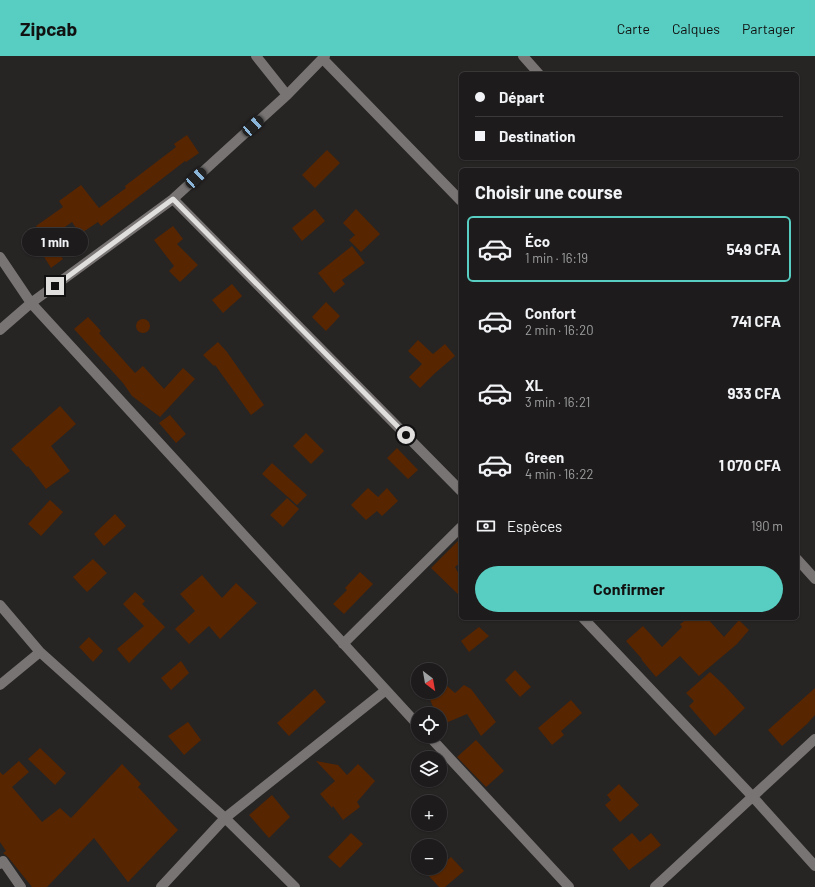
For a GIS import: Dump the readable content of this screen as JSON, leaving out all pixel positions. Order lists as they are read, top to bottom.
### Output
{
  "north": "bottom right",
  "page": {
    "header": "Zipcab",
    "nav": ["Carte", "Calques", "Partager"],
    "banner": ["Départ", "Destination"],
    "heading": "Choisir une course",
    "list": [
      {
        "name": "Éco",
        "note": "1 min · 16:19",
        "value": "549 CFA"
      },
      {
        "name": "Confort",
        "note": "2 min · 16:20",
        "value": "741 CFA"
      },
      {
        "name": "XL",
        "note": "3 min · 16:21",
        "value": "933 CFA"
      },
      {
        "name": "Green",
        "note": "4 min · 16:22",
        "value": "1 070 CFA"
      }
    ],
    "bubble": "1 min",
    "pay": ["Espèces", "190 m"],
    "buttons": "Confirmer",
    "map_buttons": ["+", "−"]
  }
}
